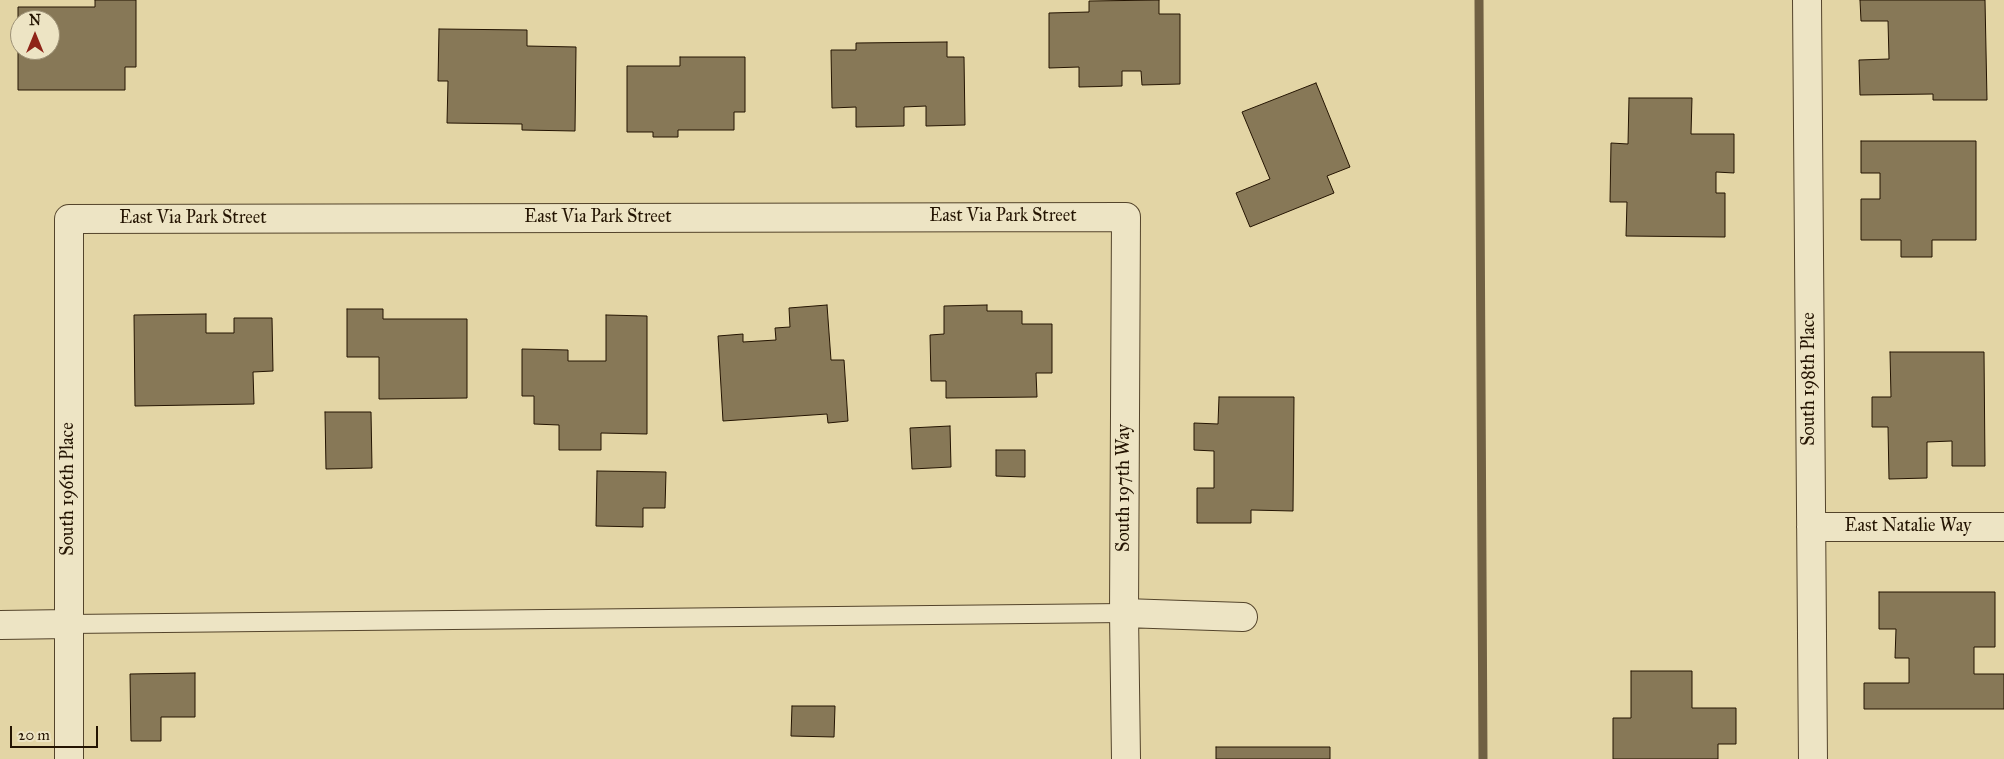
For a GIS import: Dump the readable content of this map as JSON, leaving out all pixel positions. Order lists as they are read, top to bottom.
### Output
{
  "streets": {
    "street": [
      "East Via Park Street",
      "South 198th Place",
      "South 197th Way",
      "South 196th Place",
      "East Natalie Way"
    ]
  },
  "crossings": [
    ["East Via Park Street", "South 197th Way"],
    ["East Via Park Street", "South 196th Place"],
    ["South 198th Place", "East Natalie Way"]
  ],
  "scale_bar": "20 m",
  "north": "top"
}
